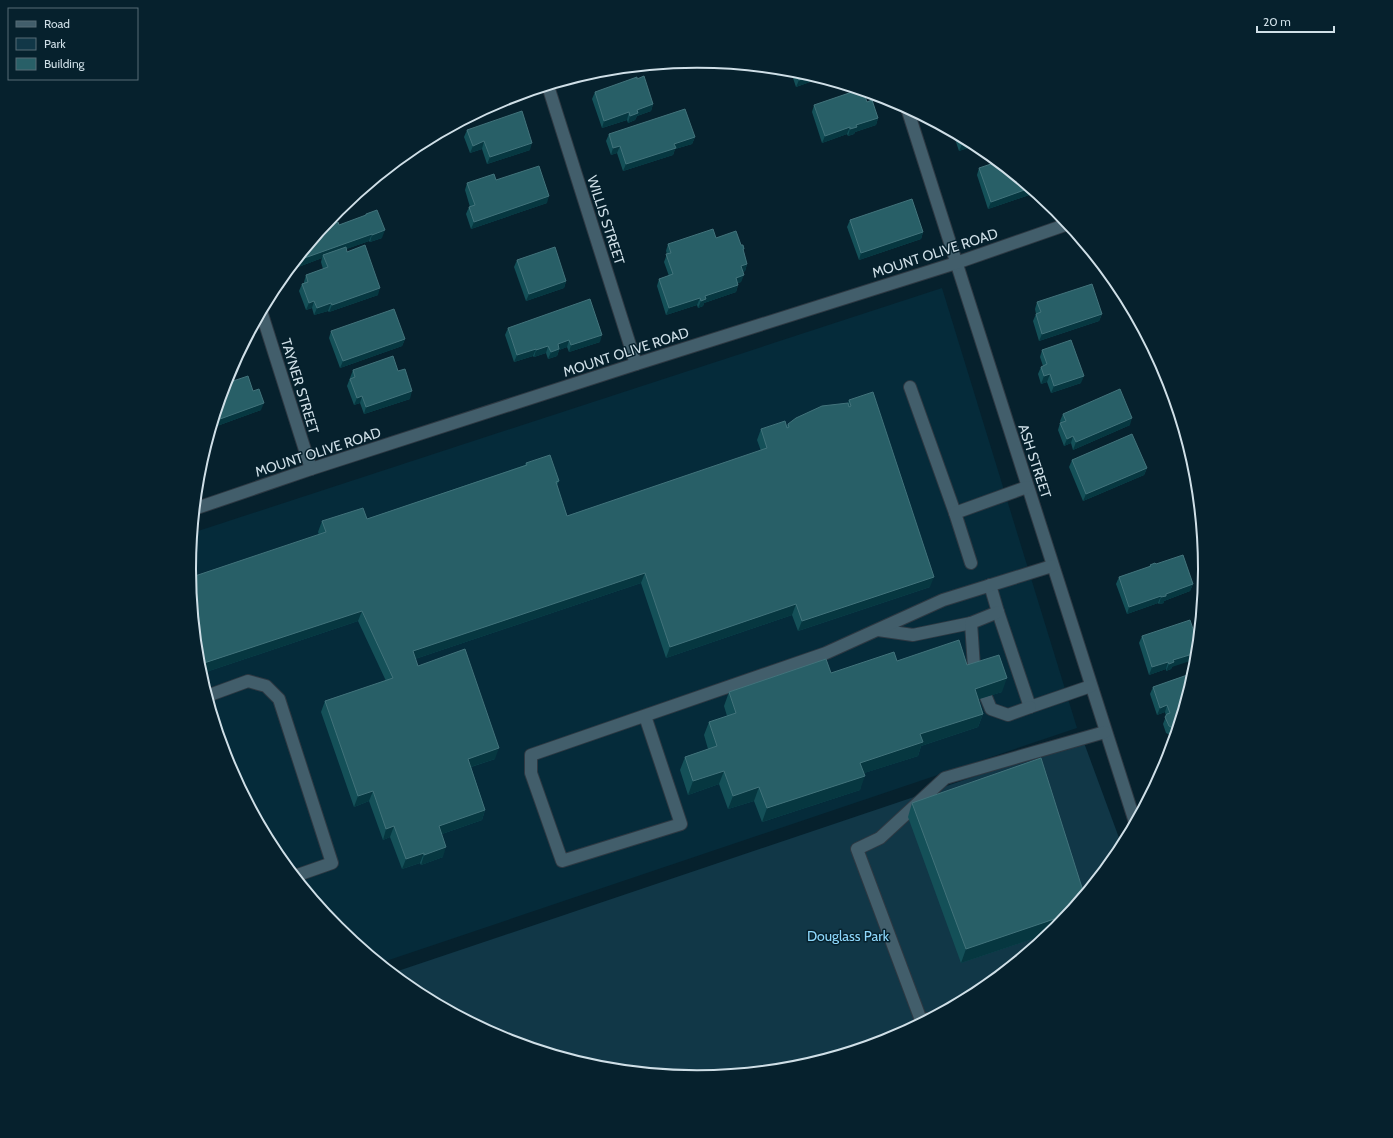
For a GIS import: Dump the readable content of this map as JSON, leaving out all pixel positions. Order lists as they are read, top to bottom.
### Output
{
  "streets": {
    "street": [
      "WILLIS STREET",
      "MOUNT OLIVE ROAD",
      "TAYNER STREET",
      "ASH STREET"
    ]
  },
  "crossings": [
    ["WILLIS STREET", "MOUNT OLIVE ROAD"],
    ["MOUNT OLIVE ROAD", "TAYNER STREET"],
    ["MOUNT OLIVE ROAD", "ASH STREET"]
  ],
  "parks": ["Douglass Park"],
  "legend": ["Road", "Park", "Building"],
  "scale_bar": "20 m"
}
